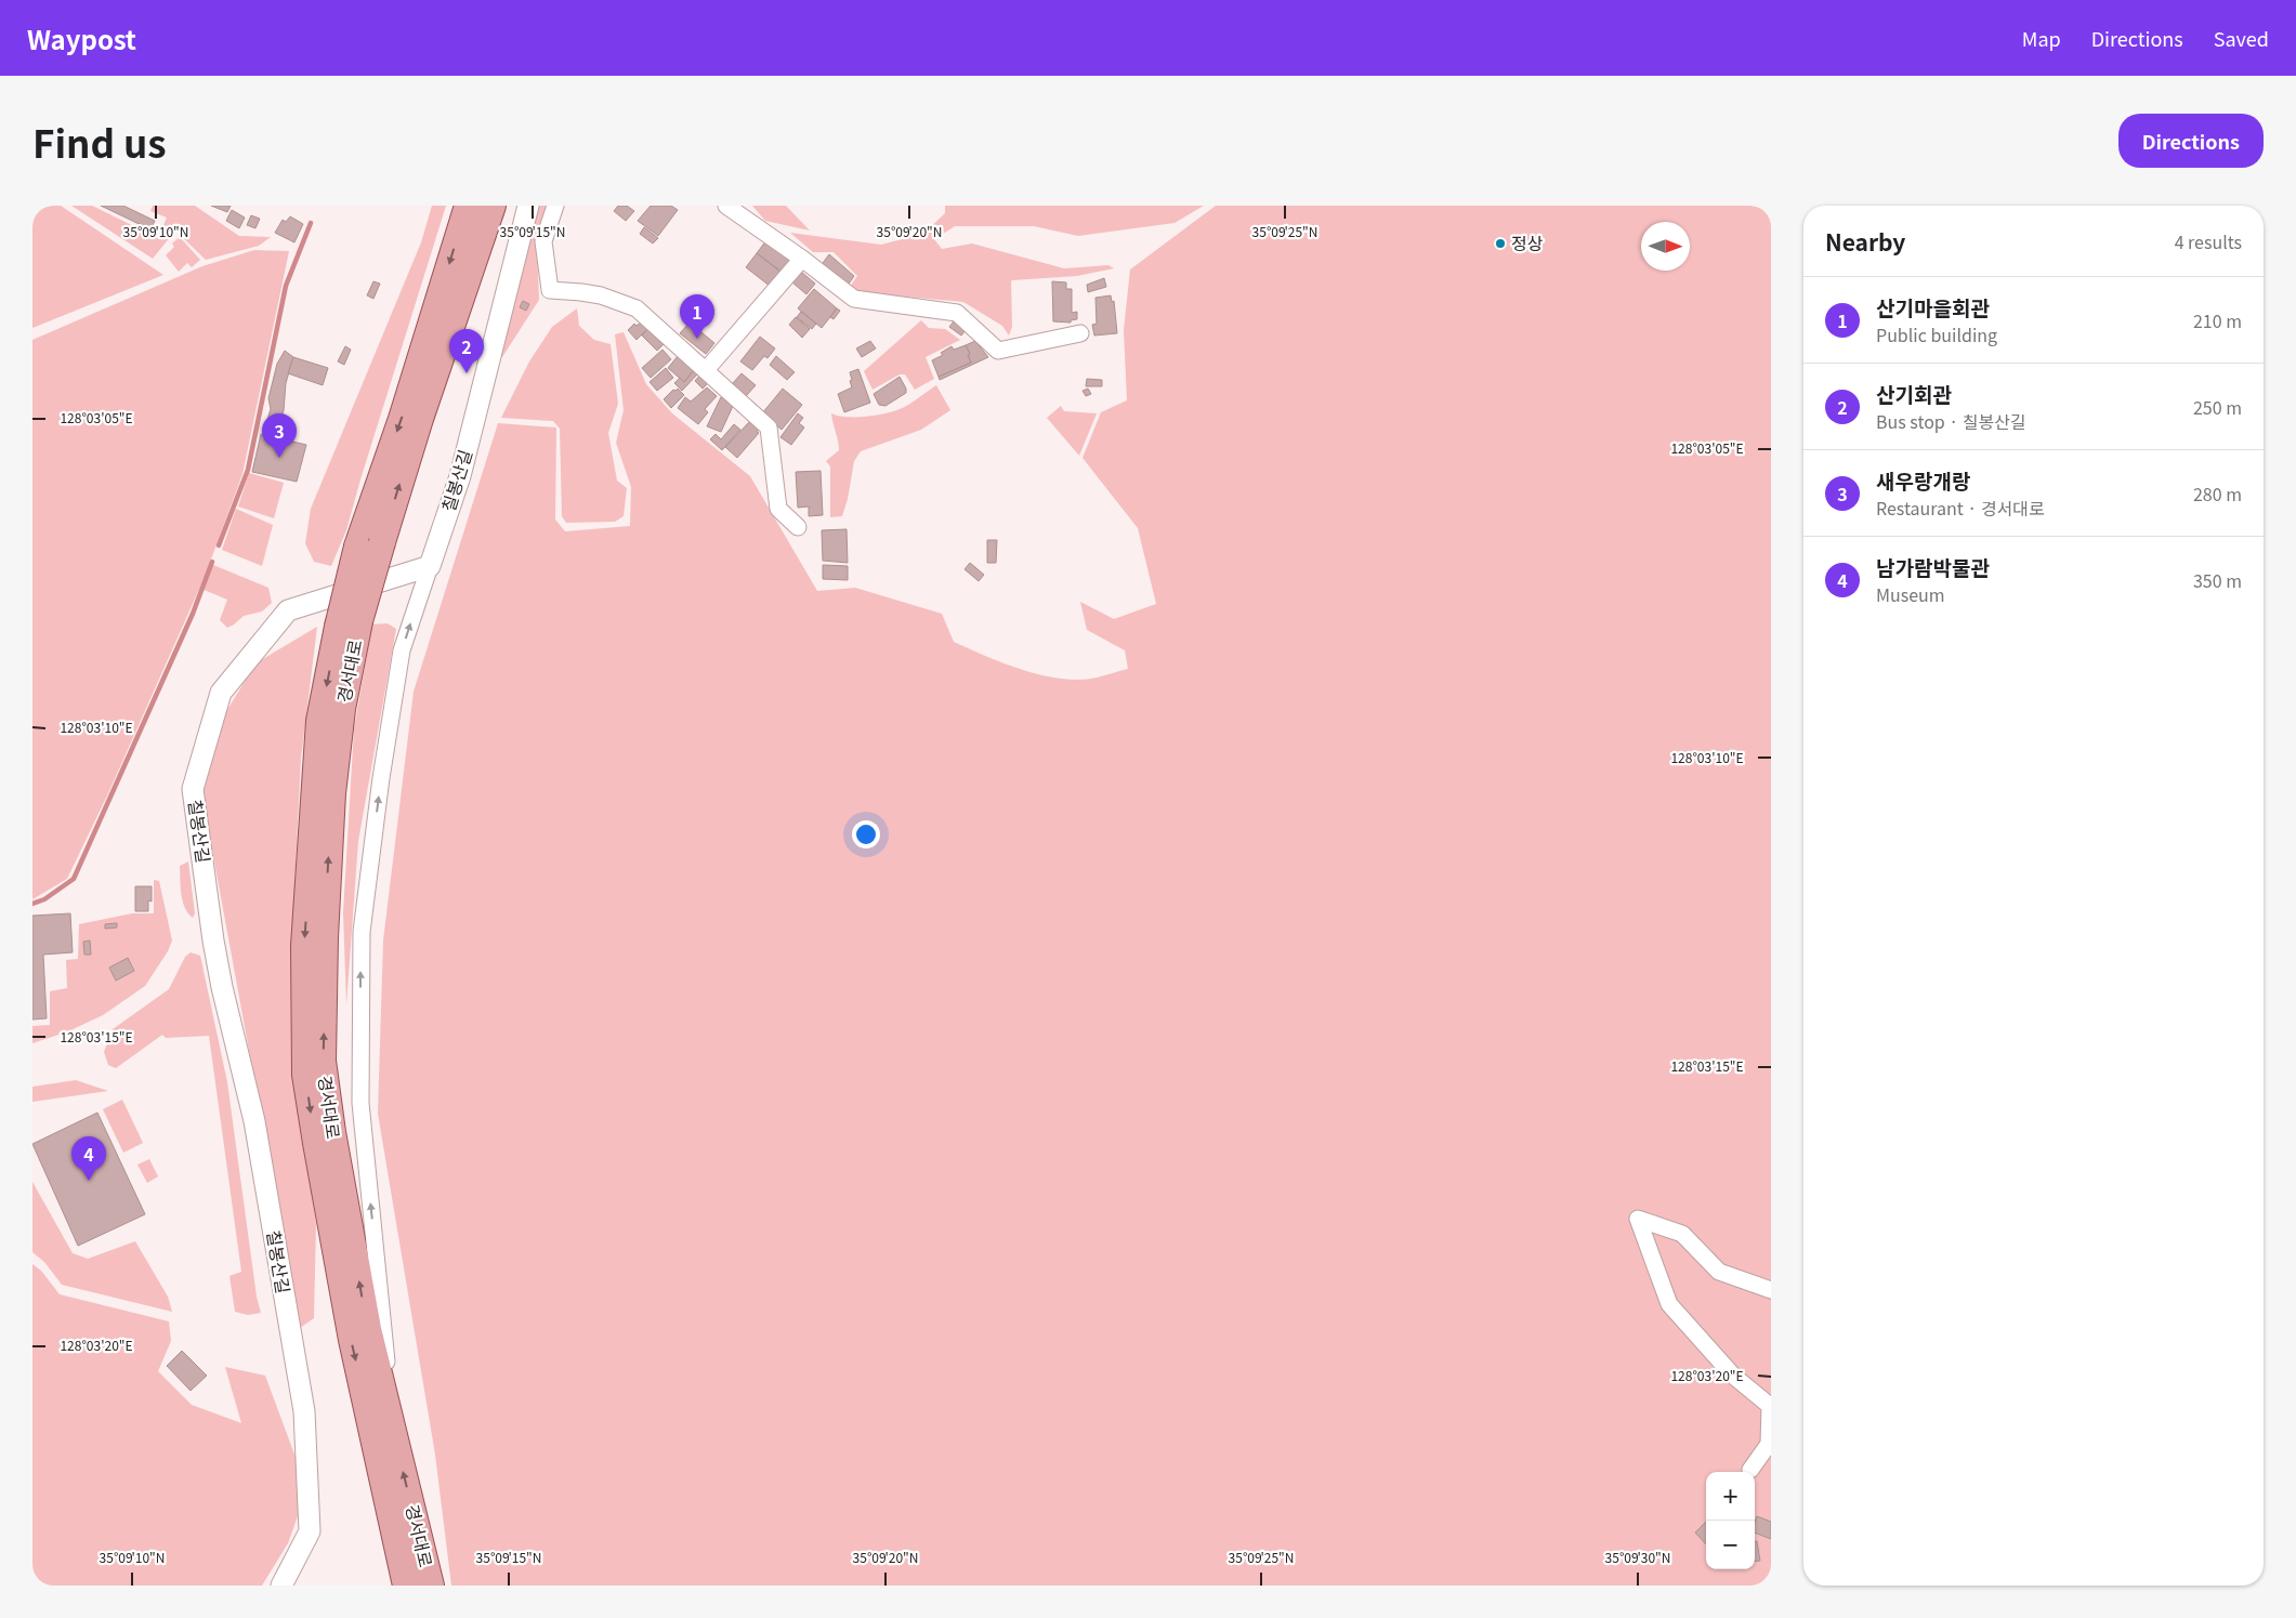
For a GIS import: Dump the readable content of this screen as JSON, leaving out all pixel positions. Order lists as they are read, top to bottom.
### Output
{
  "streets": {
    "main road": ["경서대로"],
    "street": ["칠봉산길"]
  },
  "places": ["정상"],
  "north": "right",
  "page": {
    "header": "Waypost",
    "nav": ["Map", "Directions", "Saved"],
    "title": "Find us",
    "buttons": "Directions",
    "heading": ["Nearby", "4 results"],
    "list": [
      {
        "mark": "1",
        "name": "산기마을회관",
        "note": "Public building",
        "value": "210 m"
      },
      {
        "mark": "2",
        "name": "산기회관",
        "note": "Bus stop · 칠봉산길",
        "value": "250 m"
      },
      {
        "mark": "3",
        "name": "새우랑개랑",
        "note": "Restaurant · 경서대로",
        "value": "280 m"
      },
      {
        "mark": "4",
        "name": "남가람박물관",
        "note": "Museum",
        "value": "350 m"
      }
    ],
    "pins": [
      "1",
      "2",
      "3",
      "4"
    ],
    "map_buttons": ["+", "−"]
  },
  "coordinates": [
    "35°09'10\"N",
    "35°09'15\"N",
    "35°09'20\"N",
    "35°09'25\"N",
    "128°03'05\"E",
    "128°03'10\"E",
    "128°03'15\"E",
    "128°03'20\"E",
    "35°09'30\"N"
  ]
}
